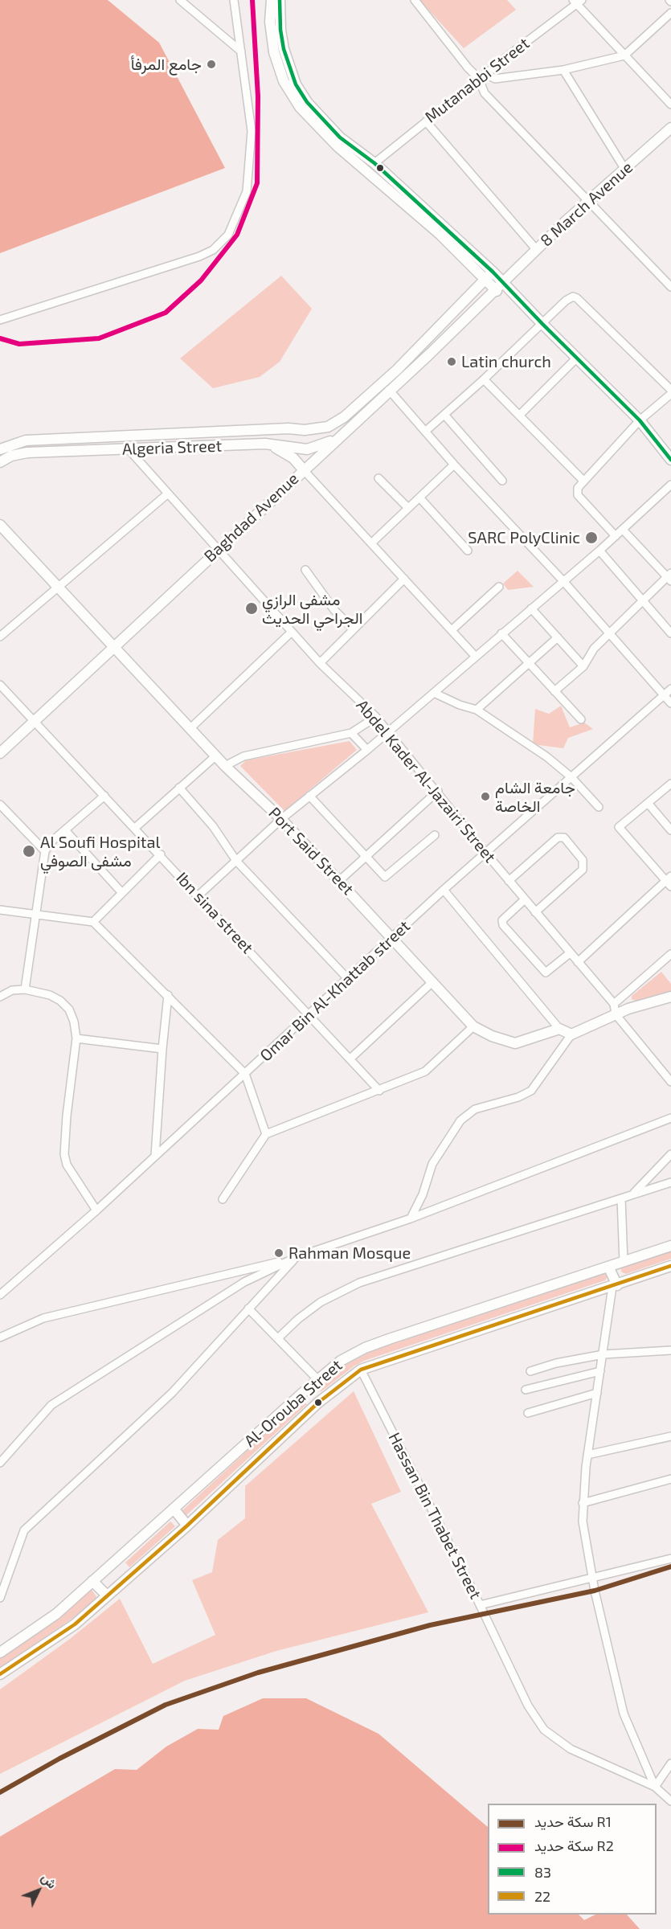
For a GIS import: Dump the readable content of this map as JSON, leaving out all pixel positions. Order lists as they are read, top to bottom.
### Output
{
  "streets": {
    "main road": [
      "8 March Avenue",
      "Algeria Street",
      "Baghdad Avenue",
      "Port Said Street",
      "Al-Orouba Street"
    ],
    "street": [
      "Mutanabbi Street",
      "Abdel Kader Al-Jazairi Street",
      "Ibn sina street",
      "Omar Bin Al-Khattab street",
      "Hassan Bin Thabet Street"
    ]
  },
  "crossings": [
    ["8 March Avenue", "Baghdad Avenue"],
    ["Algeria Street", "Baghdad Avenue"],
    ["Algeria Street", "Abdel Kader Al-Jazairi Street"],
    ["Baghdad Avenue", "Abdel Kader Al-Jazairi Street"],
    ["Baghdad Avenue", "Port Said Street"],
    ["Baghdad Avenue", "Ibn sina street"],
    ["Abdel Kader Al-Jazairi Street", "Omar Bin Al-Khattab street"],
    ["Port Said Street", "Omar Bin Al-Khattab street"],
    ["Ibn sina street", "Omar Bin Al-Khattab street"],
    ["Al-Orouba Street", "Hassan Bin Thabet Street"]
  ],
  "places": [
    "جامع المرفأ",
    "Latin church",
    "SARC PolyClinic",
    "مشفى الرازي الجراحي الحديث",
    "جامعة الشام الخاصة",
    "Al Soufi Hospital مشفى الصوفي",
    "Rahman Mosque"
  ],
  "lines": [
    "rail line R2",
    "transit line 83",
    "transit line 22",
    "rail line R1"
  ],
  "legend": [
    "سكة حديد R1",
    "سكة حديد R2",
    "83",
    "22"
  ],
  "north": "top right"
}
